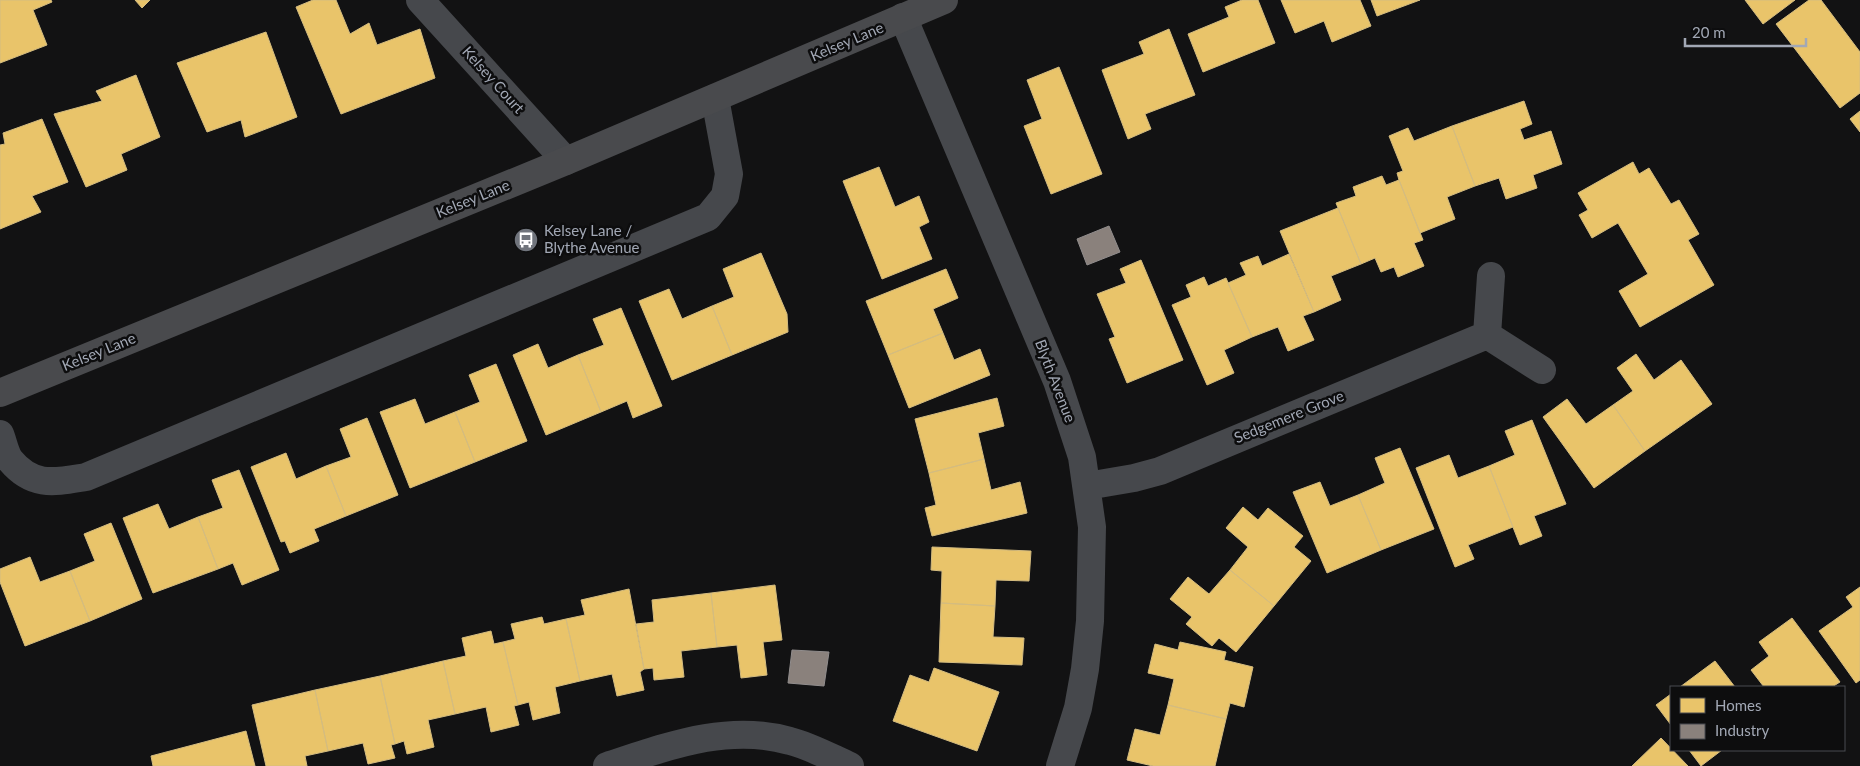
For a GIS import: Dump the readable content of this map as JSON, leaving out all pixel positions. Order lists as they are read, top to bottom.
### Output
{
  "streets": {
    "main road": ["Kelsey Lane"],
    "street": ["Kelsey Court", "Blyth Avenue", "Sedgemere Grove"]
  },
  "crossings": [
    ["Kelsey Lane", "Kelsey Court"],
    ["Kelsey Lane", "Blyth Avenue"],
    ["Blyth Avenue", "Sedgemere Grove"]
  ],
  "places": {
    "bus stop": ["Kelsey Lane / Blythe Avenue"]
  },
  "legend": ["Homes", "Industry"],
  "scale_bar": "20 m"
}
